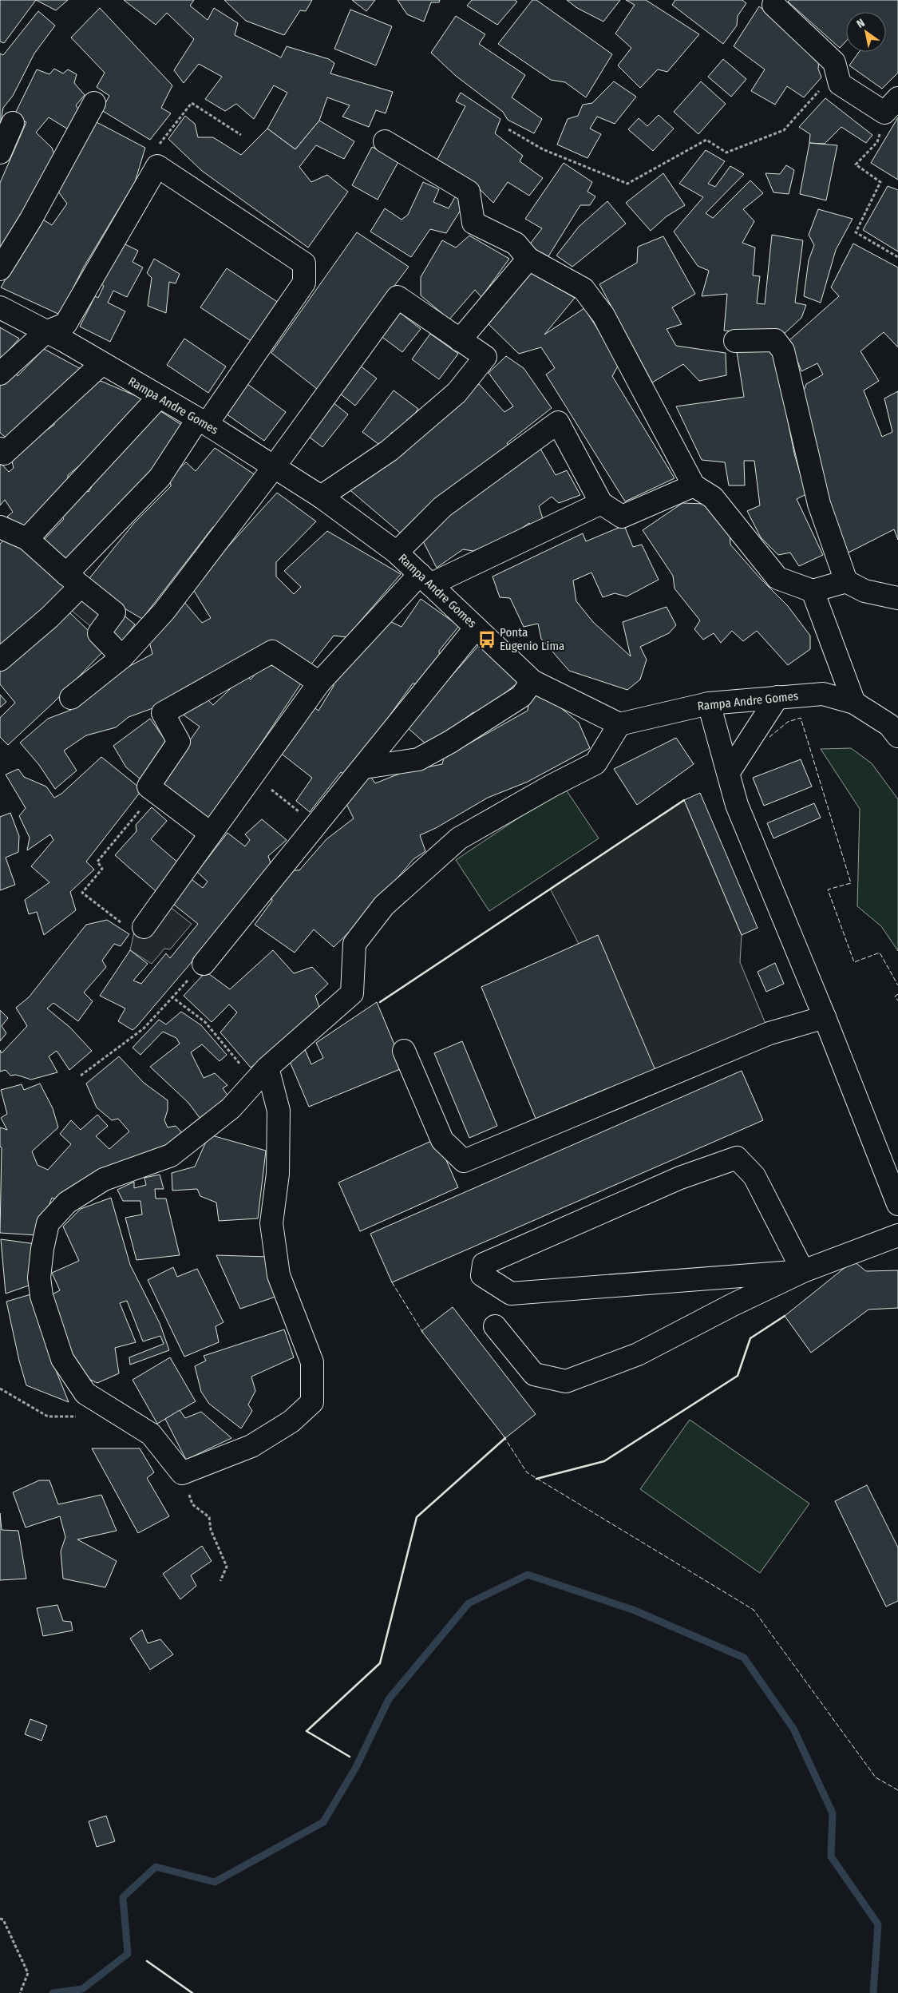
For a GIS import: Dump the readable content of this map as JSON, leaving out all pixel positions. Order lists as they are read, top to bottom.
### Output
{
  "streets": {
    "street": ["Rampa Andre Gomes"]
  },
  "places": {
    "bus stop": ["Ponta Eugenio Lima"]
  },
  "north": "top left"
}
